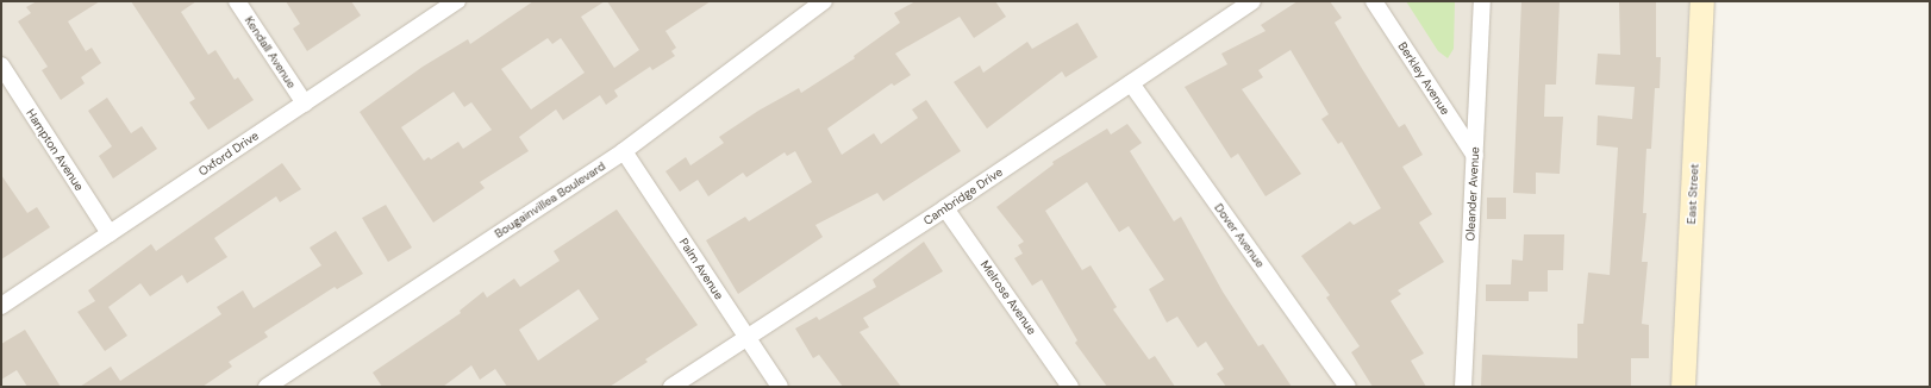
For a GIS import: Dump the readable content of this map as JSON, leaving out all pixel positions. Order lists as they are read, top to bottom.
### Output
{
  "streets": {
    "main road": ["East Street"],
    "street": [
      "Kendall Avenue",
      "Berkley Avenue",
      "Hampton Avenue",
      "Oxford Drive",
      "Oleander Avenue",
      "Cambridge Drive",
      "Bougainvillea Boulevard",
      "Dover Avenue",
      "Palm Avenue",
      "Melrose Avenue"
    ]
  },
  "crossings": [
    ["Kendall Avenue", "Oxford Drive"],
    ["Berkley Avenue", "Oleander Avenue"],
    ["Hampton Avenue", "Oxford Drive"],
    ["Cambridge Drive", "Dover Avenue"],
    ["Cambridge Drive", "Palm Avenue"],
    ["Cambridge Drive", "Melrose Avenue"],
    ["Bougainvillea Boulevard", "Palm Avenue"]
  ]
}
